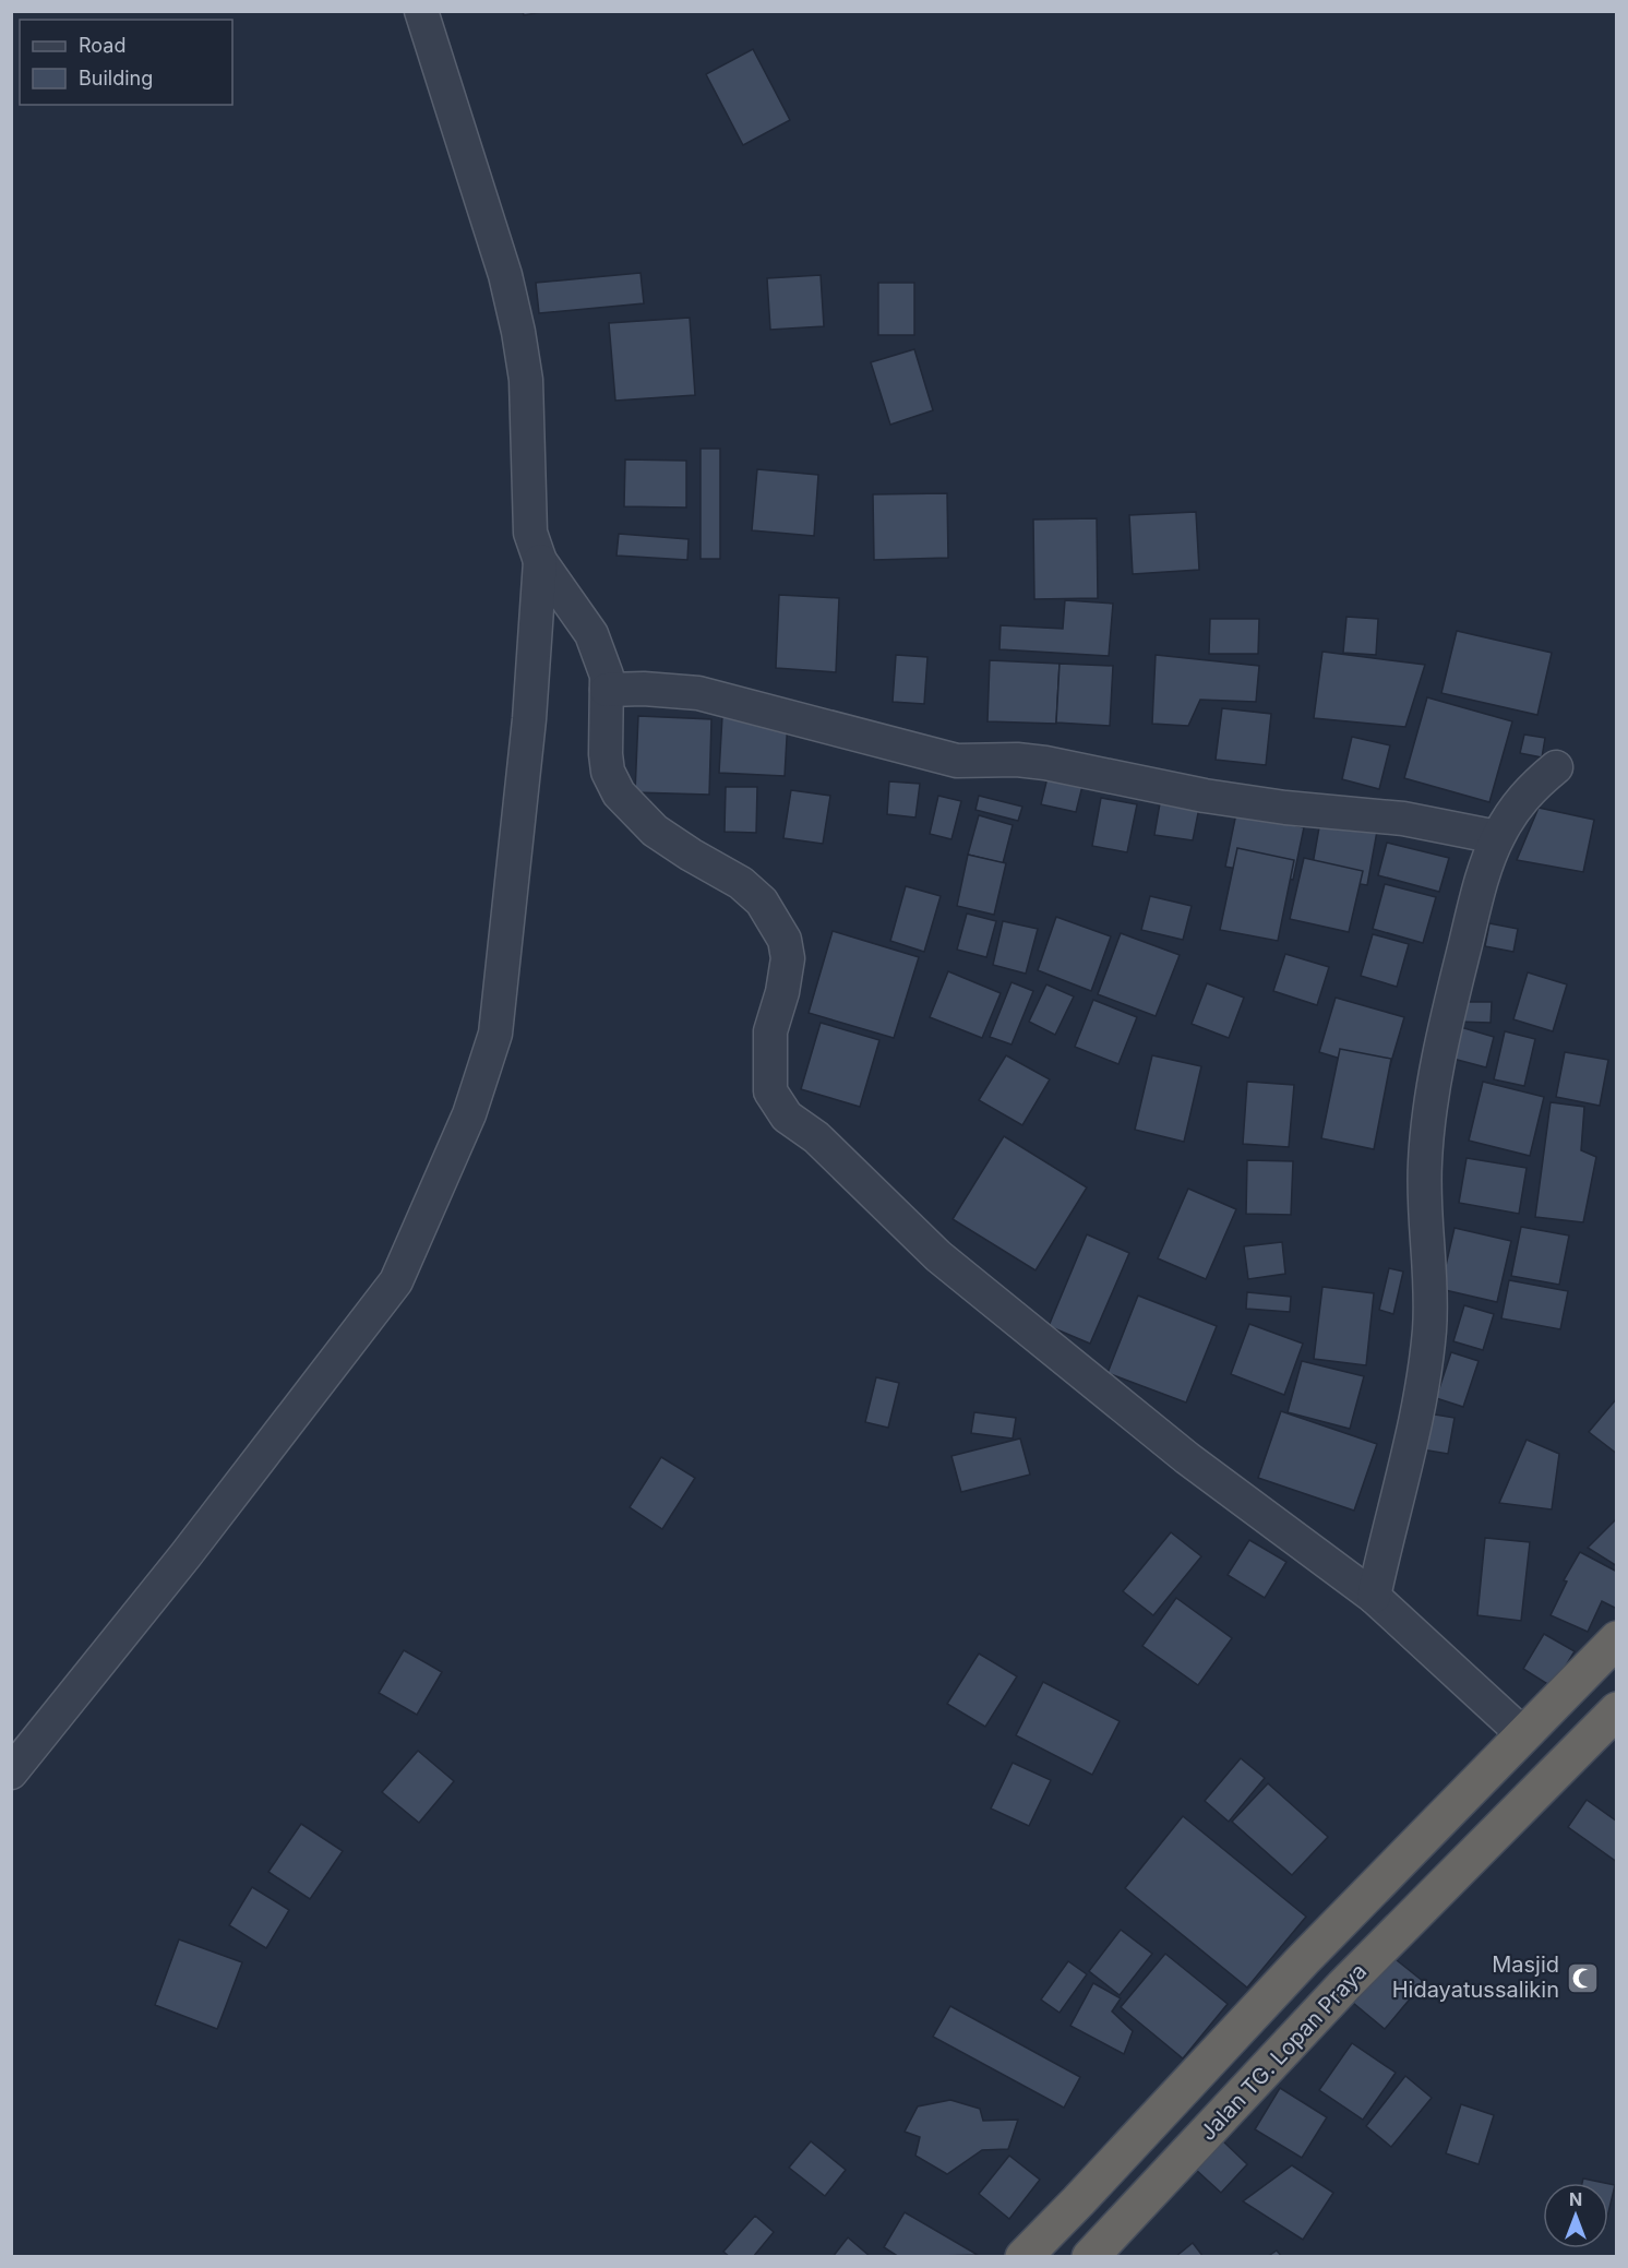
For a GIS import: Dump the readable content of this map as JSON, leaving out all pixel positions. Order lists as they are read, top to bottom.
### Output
{
  "streets": {
    "highway": ["Jalan TG. Lopan Praya"]
  },
  "places": {
    "mosque": ["Masjid Hidayatussalikin"]
  },
  "legend": ["Road", "Building"],
  "north": "top"
}
